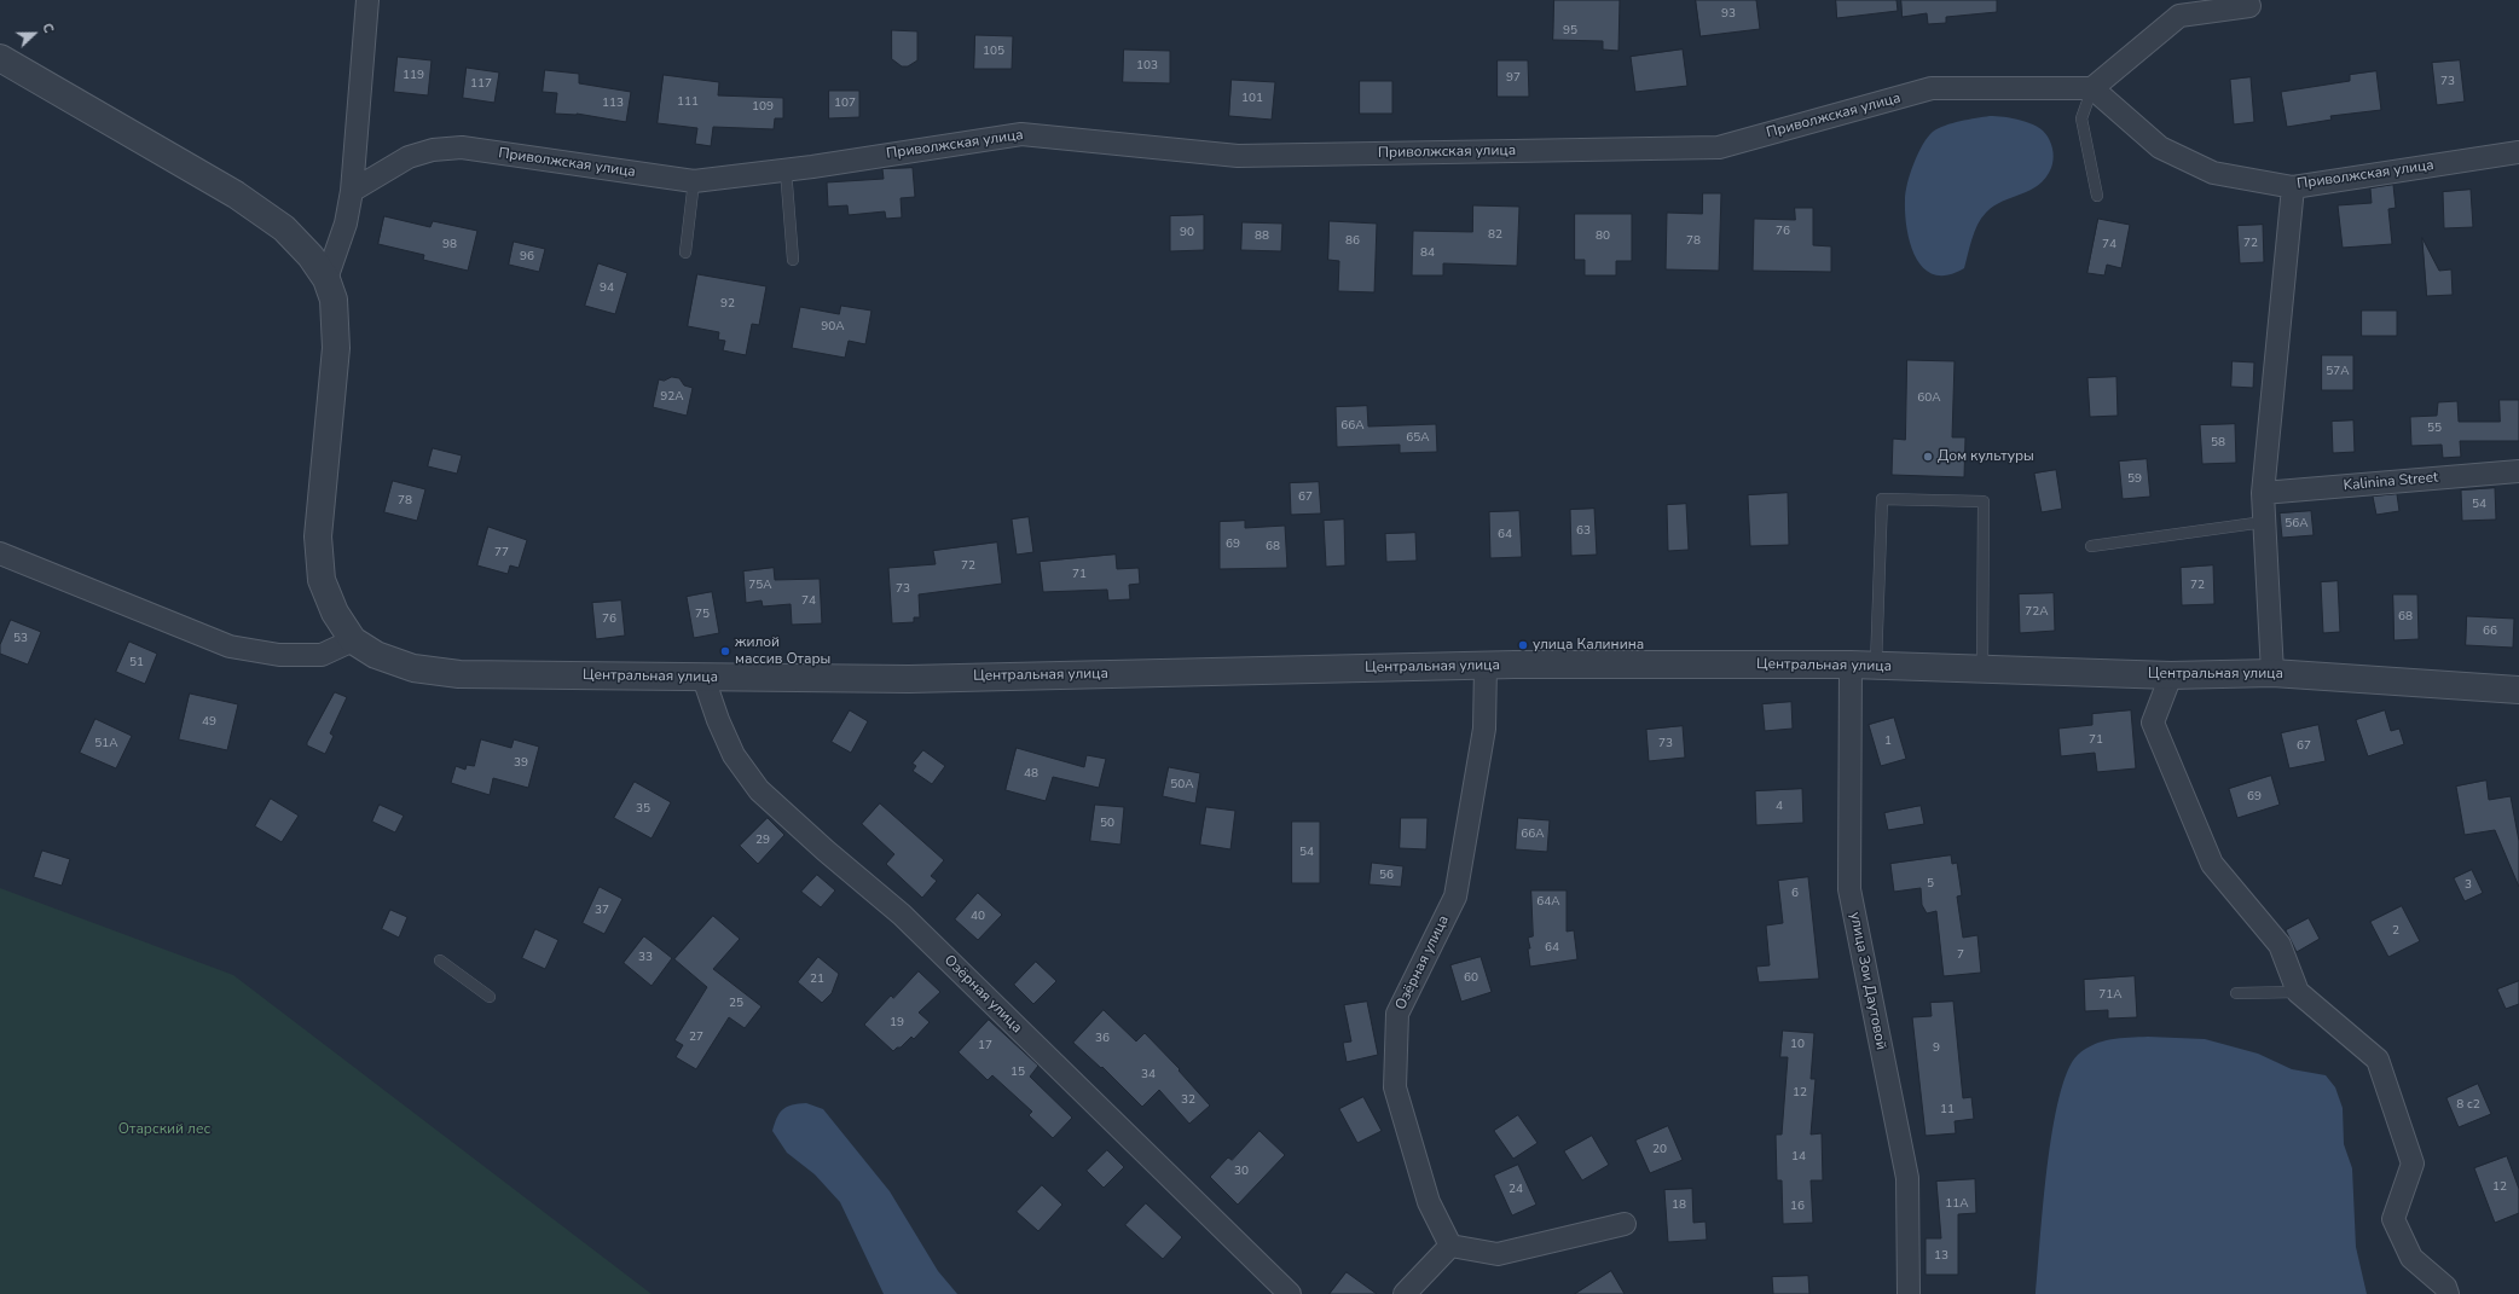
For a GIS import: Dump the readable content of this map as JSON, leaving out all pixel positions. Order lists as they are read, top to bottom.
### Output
{
  "streets": {
    "street": [
      "Приволжская улица",
      "Kalinina Street",
      "Центральная улица",
      "Озёрная улица",
      "улица Зои Даутовой"
    ]
  },
  "crossings": [
    ["Центральная улица", "Озёрная улица"],
    ["Центральная улица", "улица Зои Даутовой"]
  ],
  "parks": ["Отарский лес"],
  "places": ["Дом культуры", "улица Калинина", "жилой массив Отары"],
  "house_numbers": [
    "93",
    "95",
    "105",
    "103",
    "119",
    "97",
    "73",
    "117",
    "101",
    "111",
    "113",
    "107",
    "109",
    "76",
    "90",
    "82",
    "88",
    "80",
    "86",
    "78",
    "72",
    "98",
    "74",
    "84",
    "96",
    "94",
    "92",
    "90А",
    "57А",
    "92А",
    "60А",
    "66А",
    "55",
    "65А",
    "58",
    "59",
    "67",
    "78",
    "54",
    "56А",
    "63",
    "64",
    "69",
    "68",
    "77",
    "72",
    "71",
    "75А",
    "72",
    "73",
    "74",
    "72А",
    "75",
    "68",
    "76",
    "66",
    "53",
    "51",
    "49",
    "71",
    "1",
    "51А",
    "73",
    "67",
    "39",
    "48",
    "50А",
    "69",
    "4",
    "35",
    "50",
    "66А",
    "29",
    "54",
    "56",
    "5",
    "3",
    "6",
    "64А",
    "37",
    "40",
    "2",
    "64",
    "7",
    "33",
    "60",
    "21",
    "71А",
    "25",
    "19",
    "27",
    "36",
    "10",
    "17",
    "9",
    "15",
    "34",
    "12",
    "32",
    "8 с2",
    "11",
    "20",
    "14",
    "30",
    "12",
    "24",
    "11А",
    "18",
    "16",
    "13"
  ],
  "north": "right"
}
